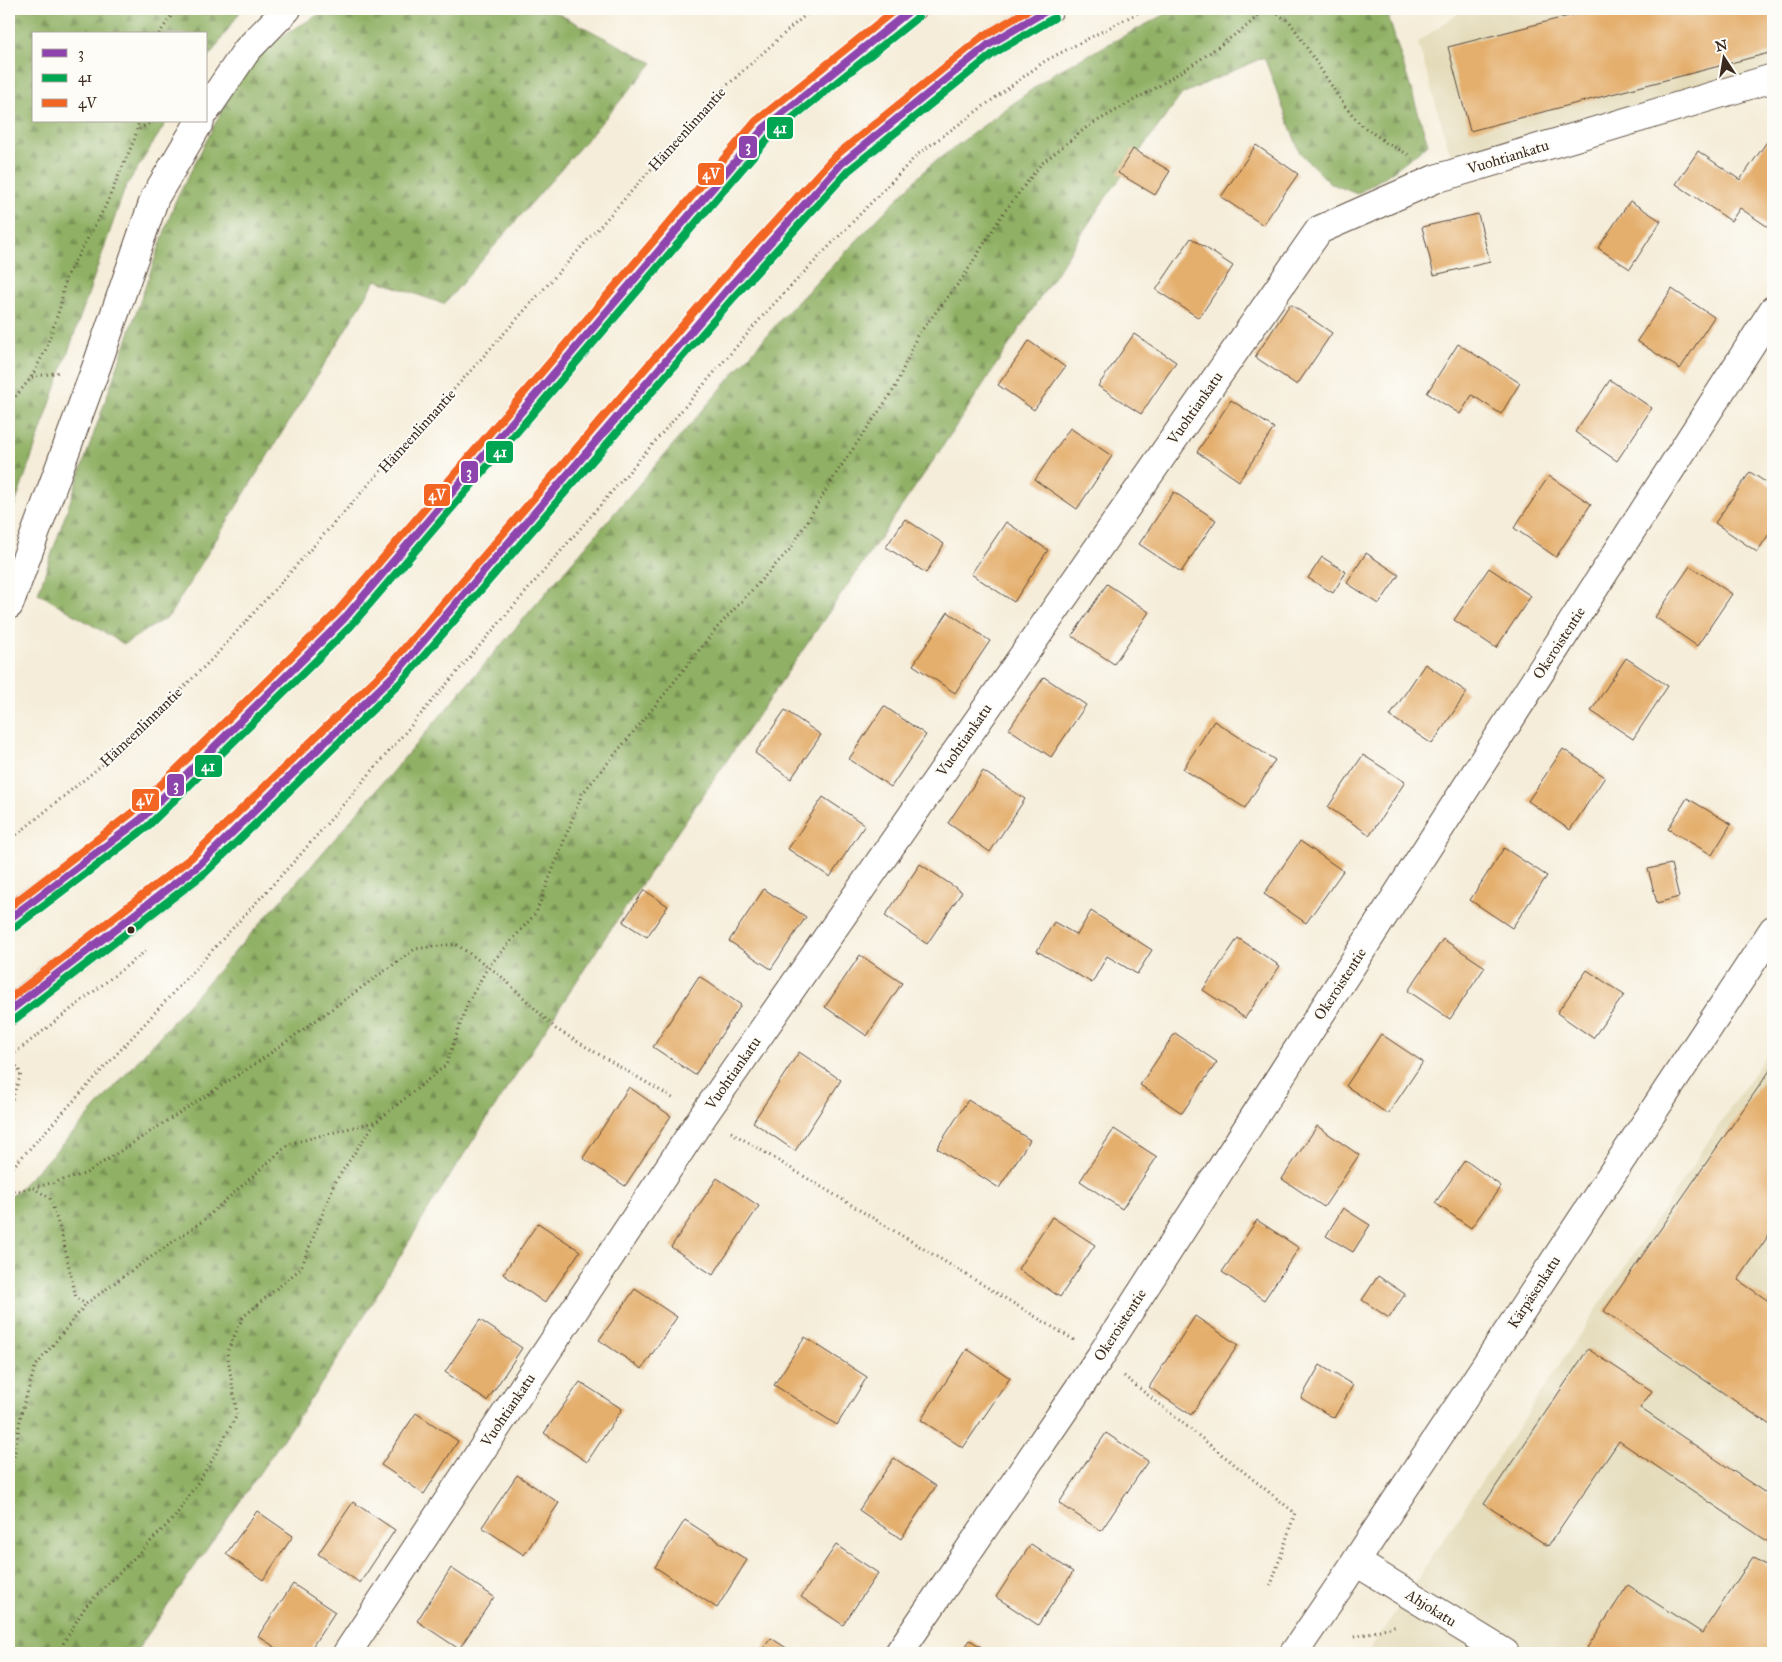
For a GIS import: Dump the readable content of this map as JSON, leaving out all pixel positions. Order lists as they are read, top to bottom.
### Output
{
  "streets": {
    "street": [
      "Vuohtiankatu",
      "Okeroistentie",
      "Kärpäsenkatu",
      "Ahjokatu"
    ],
    "path": ["Hämeenlinnantie"]
  },
  "crossings": [
    ["Kärpäsenkatu", "Ahjokatu"]
  ],
  "lines": ["transit line 3", "transit line 4V", "transit line 41"],
  "legend": ["3", "41", "4V"],
  "north": "top"
}
